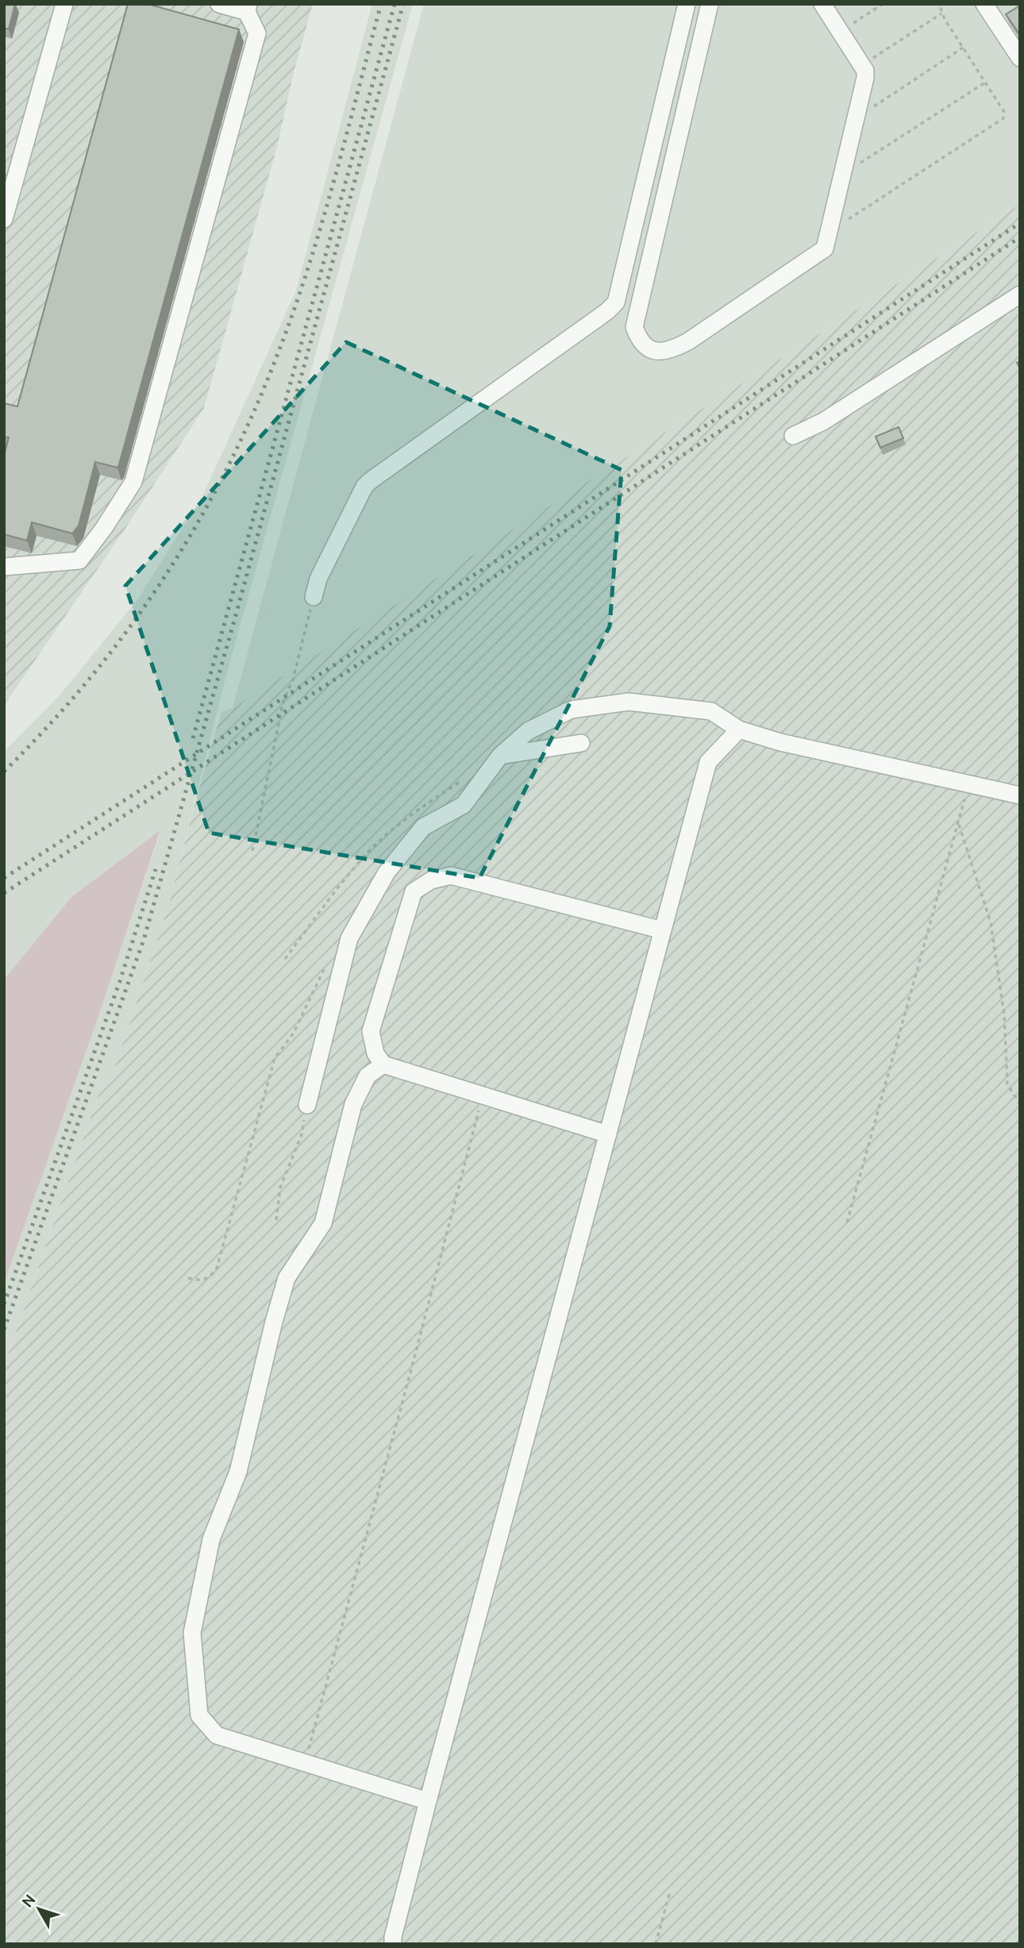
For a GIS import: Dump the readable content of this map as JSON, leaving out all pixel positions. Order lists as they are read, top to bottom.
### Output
{
  "north": "top left"
}
